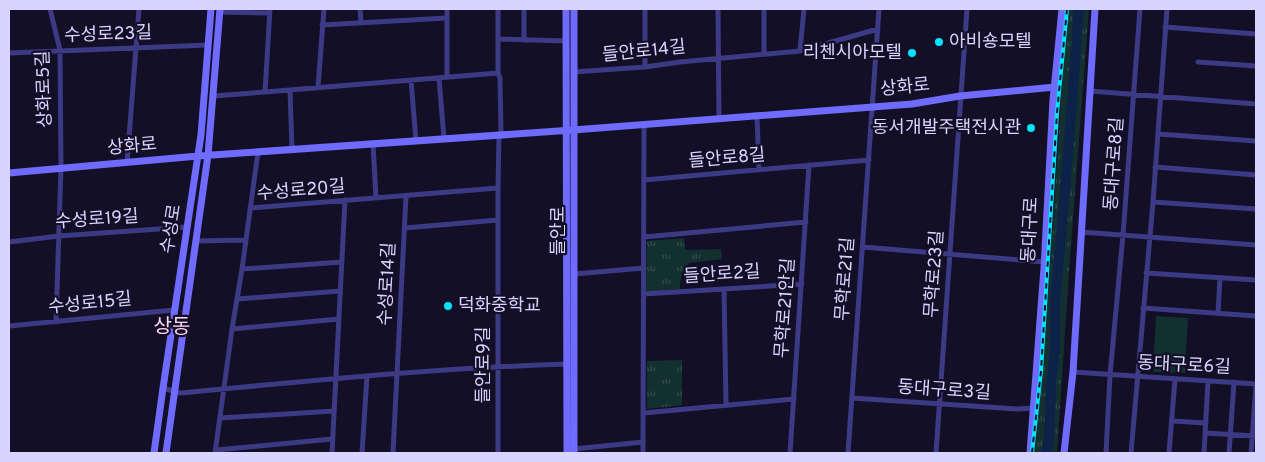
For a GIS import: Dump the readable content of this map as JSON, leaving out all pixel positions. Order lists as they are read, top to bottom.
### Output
{
  "streets": {
    "main road": [
      "상화로",
      "수성로",
      "동대구로",
      "들안로"
    ],
    "street": [
      "수성로23길",
      "들안로14길",
      "상화로5길",
      "들안로8길",
      "동대구로8길",
      "수성로20길",
      "수성로19길",
      "무학로23길",
      "들안로2길",
      "무학로21길",
      "수성로14길",
      "수성로15길",
      "무학로21안길",
      "들안로9길",
      "동대구로6길",
      "동대구로3길"
    ]
  },
  "crossings": [
    ["수성로23길", "상화로5길"],
    ["수성로23길", "수성로"],
    ["들안로14길", "들안로"],
    ["들안로14길", "무학로21길"],
    ["상화로", "상화로5길"],
    ["상화로", "수성로"],
    ["상화로", "동대구로"],
    ["상화로", "들안로"],
    ["상화로", "무학로23길"],
    ["상화로", "무학로21길"],
    ["상화로5길", "수성로19길"],
    ["상화로5길", "수성로15길"],
    ["들안로8길", "무학로21길"],
    ["들안로8길", "무학로21안길"],
    ["동대구로8길", "동대구로6길"],
    ["수성로20길", "수성로14길"],
    ["수성로19길", "수성로"],
    ["수성로", "수성로15길"],
    ["동대구로", "동대구로3길"],
    ["무학로23길", "동대구로3길"],
    ["들안로2길", "무학로21안길"],
    ["무학로21길", "동대구로3길"]
  ],
  "districts": ["상동"],
  "places": [
    "아비숑모텔",
    "리첸시아모텔",
    "동서개발주택전시관",
    "덕화중학교"
  ]
}
